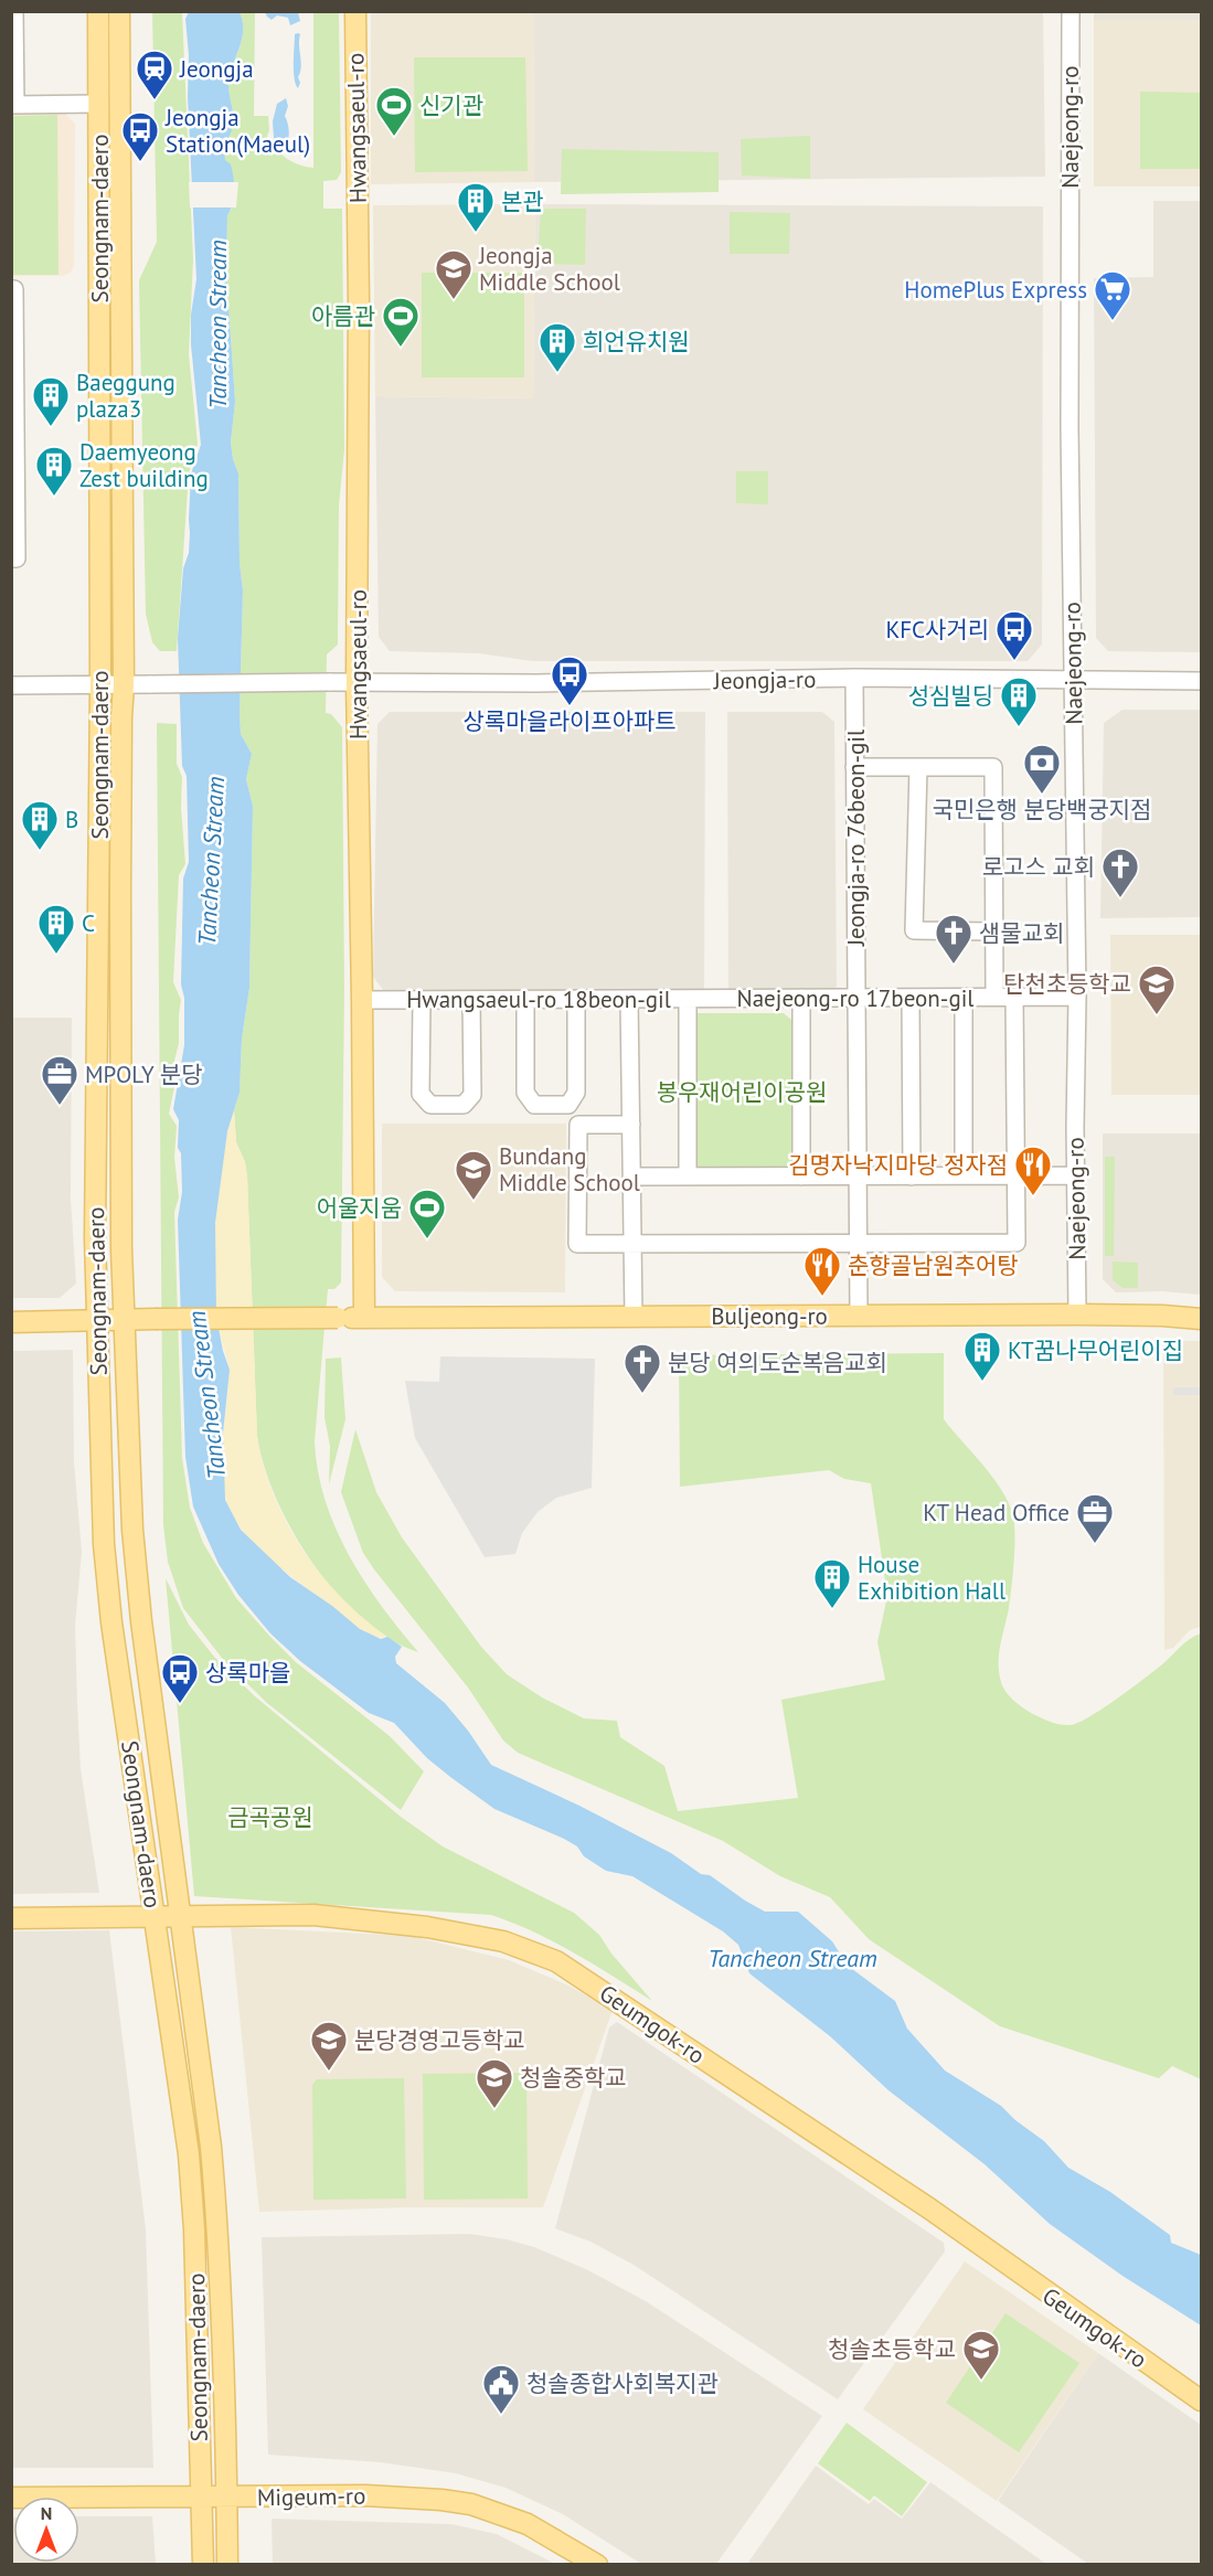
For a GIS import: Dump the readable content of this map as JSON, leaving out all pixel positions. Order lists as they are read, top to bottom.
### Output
{
  "streets": {
    "main road": [
      "Hwangsaeul-ro",
      "Seongnam-daero",
      "Buljeong-ro",
      "Geumgok-ro",
      "Migeum-ro"
    ],
    "street": [
      "Naejeong-ro",
      "Jeongja-ro",
      "Jeongja-ro 76beon-gil",
      "Naejeong-ro 17beon-gil",
      "Hwangsaeul-ro 18beon-gil"
    ]
  },
  "crossings": [
    ["Naejeong-ro", "Jeongja-ro"],
    ["Naejeong-ro", "Naejeong-ro 17beon-gil"],
    ["Naejeong-ro", "Buljeong-ro"],
    ["Hwangsaeul-ro", "Jeongja-ro"],
    ["Hwangsaeul-ro", "Hwangsaeul-ro 18beon-gil"],
    ["Hwangsaeul-ro", "Buljeong-ro"],
    ["Seongnam-daero", "Jeongja-ro"],
    ["Seongnam-daero", "Buljeong-ro"],
    ["Seongnam-daero", "Geumgok-ro"],
    ["Seongnam-daero", "Migeum-ro"],
    ["Jeongja-ro", "Jeongja-ro 76beon-gil"],
    ["Jeongja-ro 76beon-gil", "Naejeong-ro 17beon-gil"],
    ["Jeongja-ro 76beon-gil", "Buljeong-ro"],
    ["Naejeong-ro 17beon-gil", "Hwangsaeul-ro 18beon-gil"]
  ],
  "water": ["Tancheon Stream"],
  "parks": ["봉우재어린이공원", "금곡공원"],
  "places": {
    "station": ["Jeongja"],
    "sports": ["신기관", "아름관", "어울지움"],
    "bus stop": [
      "Jeongja Station(Maeul)",
      "KFC사거리",
      "상록마을라이프아파트",
      "상록마을"
    ],
    "building": [
      "본관",
      "희언유치원",
      "Baeggung plaza3",
      "Daemyeong Zest building",
      "성심빌딩",
      "B",
      "C",
      "KT꿈나무어린이집",
      "House Exhibition Hall"
    ],
    "school or university": [
      "Jeongja Middle School",
      "탄천초등학교",
      "Bundang Middle School",
      "분당경영고등학교",
      "청솔중학교",
      "청솔초등학교"
    ],
    "supermarket": ["HomePlus Express"],
    "bank": ["국민은행 분당백궁지점"],
    "church": ["로고스 교회", "샘물교회", "분당 여의도순복음교회"],
    "office": ["MPOLY 분당", "KT Head Office"],
    "restaurant": ["김명자낙지마당 정자점", "춘향골남원추어탕"],
    "public building": ["청솔종합사회복지관"]
  },
  "north": "top"
}
